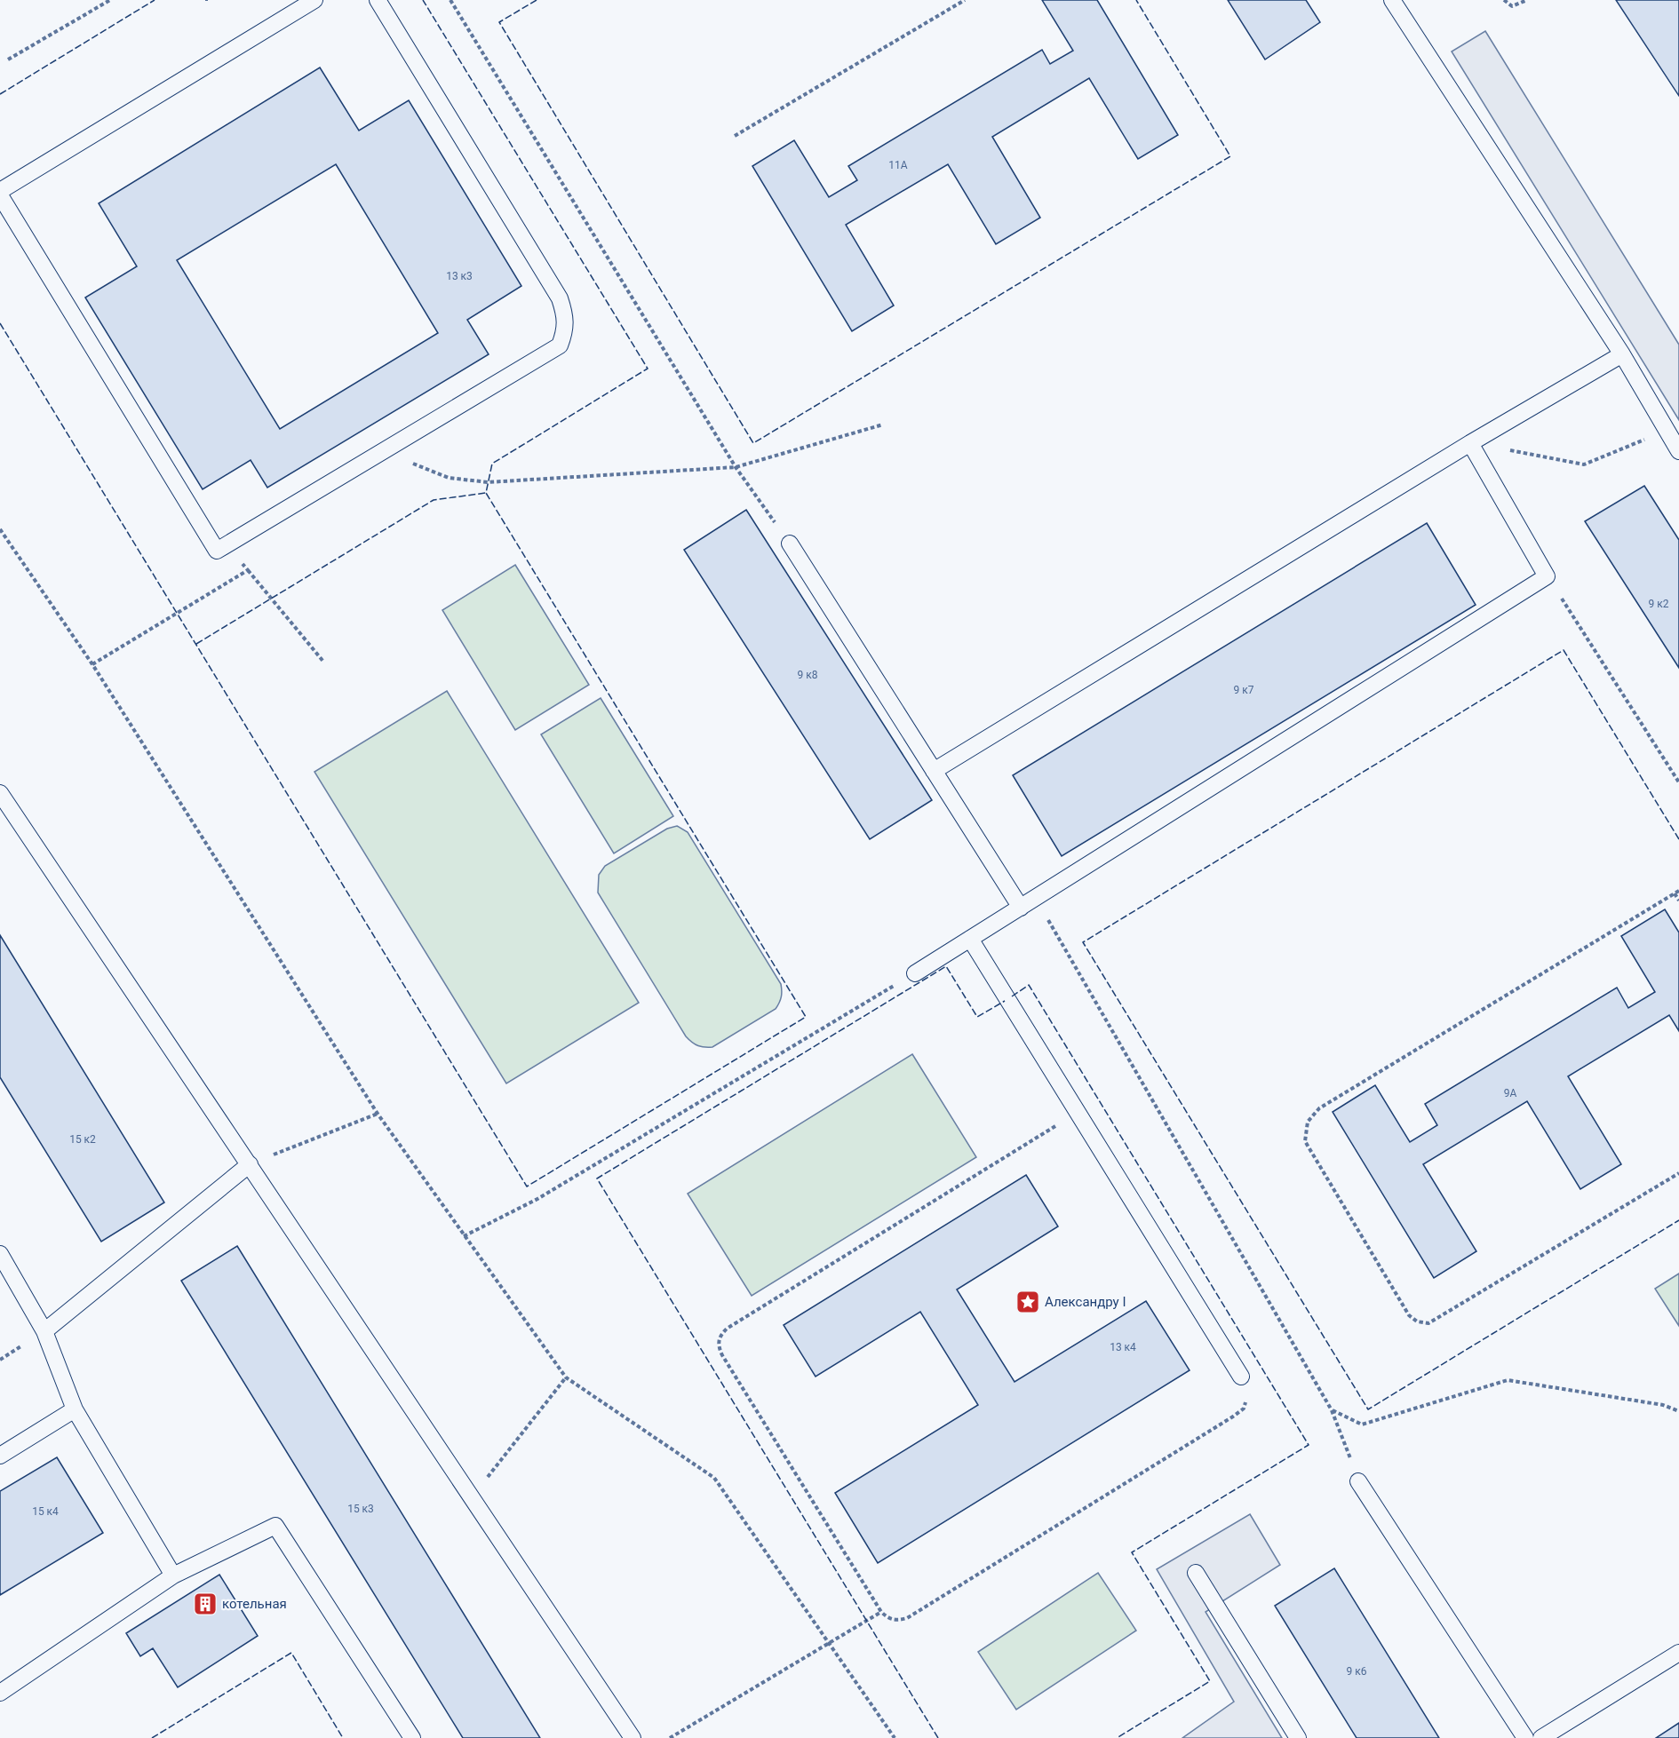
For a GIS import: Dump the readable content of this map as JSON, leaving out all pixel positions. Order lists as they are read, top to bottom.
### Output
{
  "places": {
    "place": ["Александру I"],
    "building": ["котельная"]
  },
  "house_numbers": [
    "11А",
    "13 к3",
    "9 к2",
    "9 к8",
    "9 к7",
    "9А",
    "15 к2",
    "13 к4",
    "15 к3",
    "15 к4",
    "9 к6"
  ]
}
